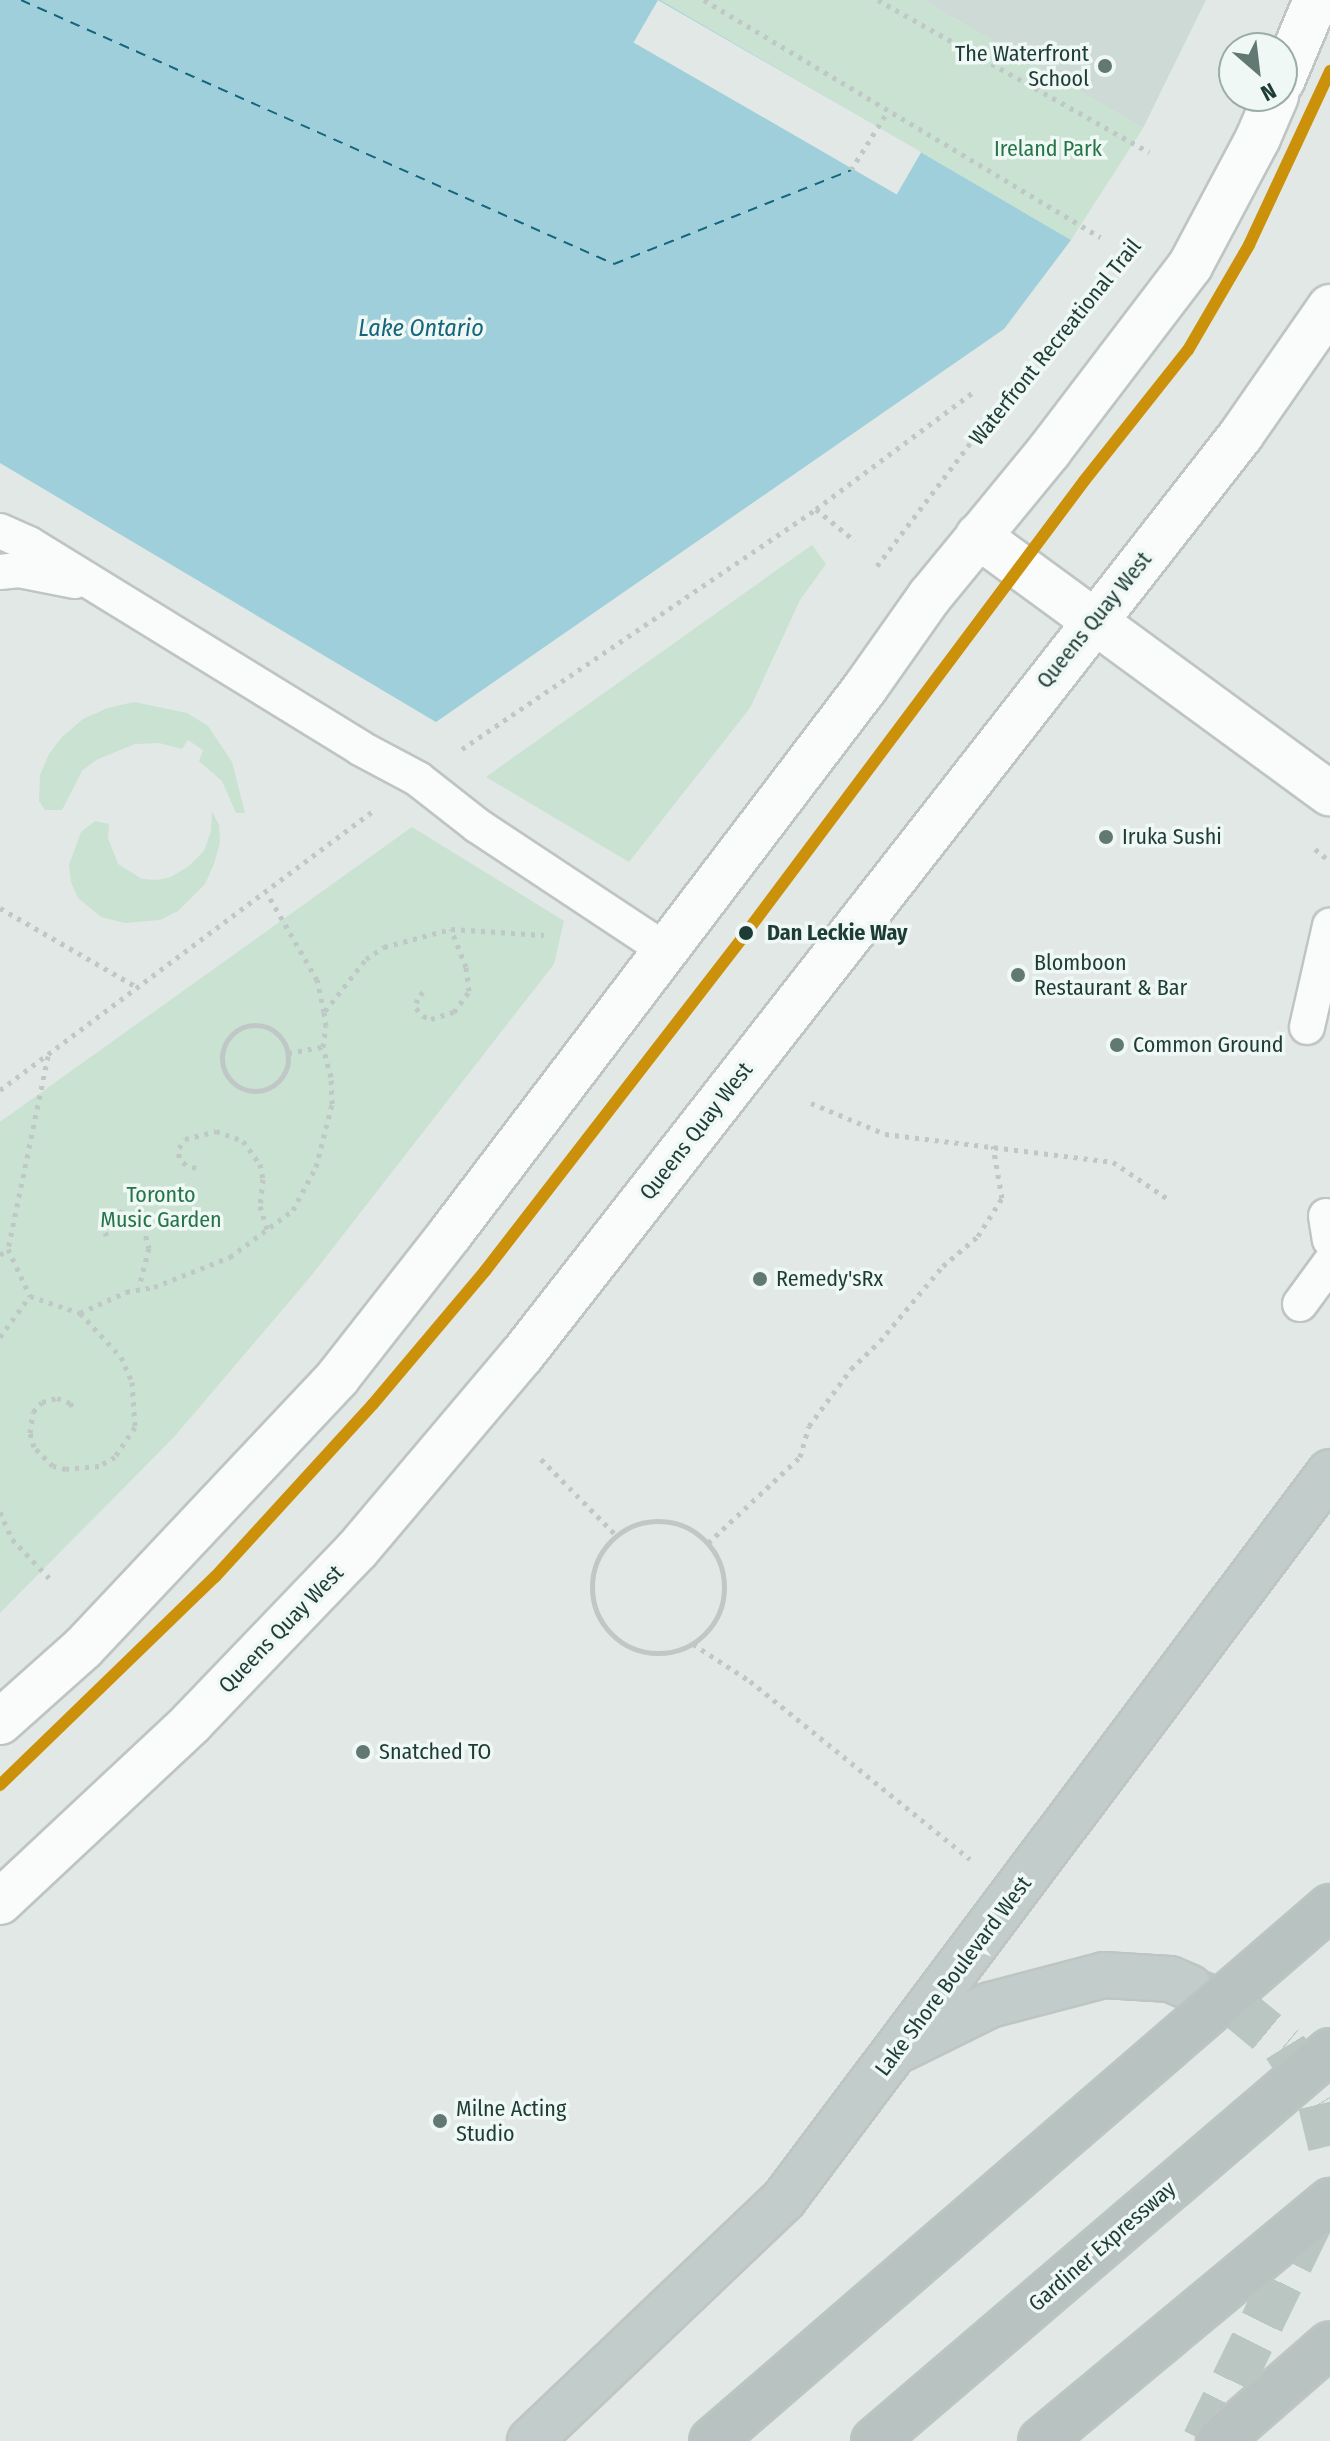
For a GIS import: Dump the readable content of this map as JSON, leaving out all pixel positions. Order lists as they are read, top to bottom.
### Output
{
  "streets": {
    "highway": ["Lake Shore Boulevard West", "Gardiner Expressway"],
    "street": ["Queens Quay West"],
    "path": ["Waterfront Recreational Trail"]
  },
  "water": ["Lake Ontario"],
  "parks": ["Ireland Park", "Toronto Music Garden"],
  "places": [
    "The Waterfront School",
    "Iruka Sushi",
    "Dan Leckie Way",
    "Blomboon Restaurant & Bar",
    "Common Ground",
    "Remedy'sRx",
    "Snatched TO",
    "Milne Acting Studio"
  ],
  "north": "bottom right"
}
